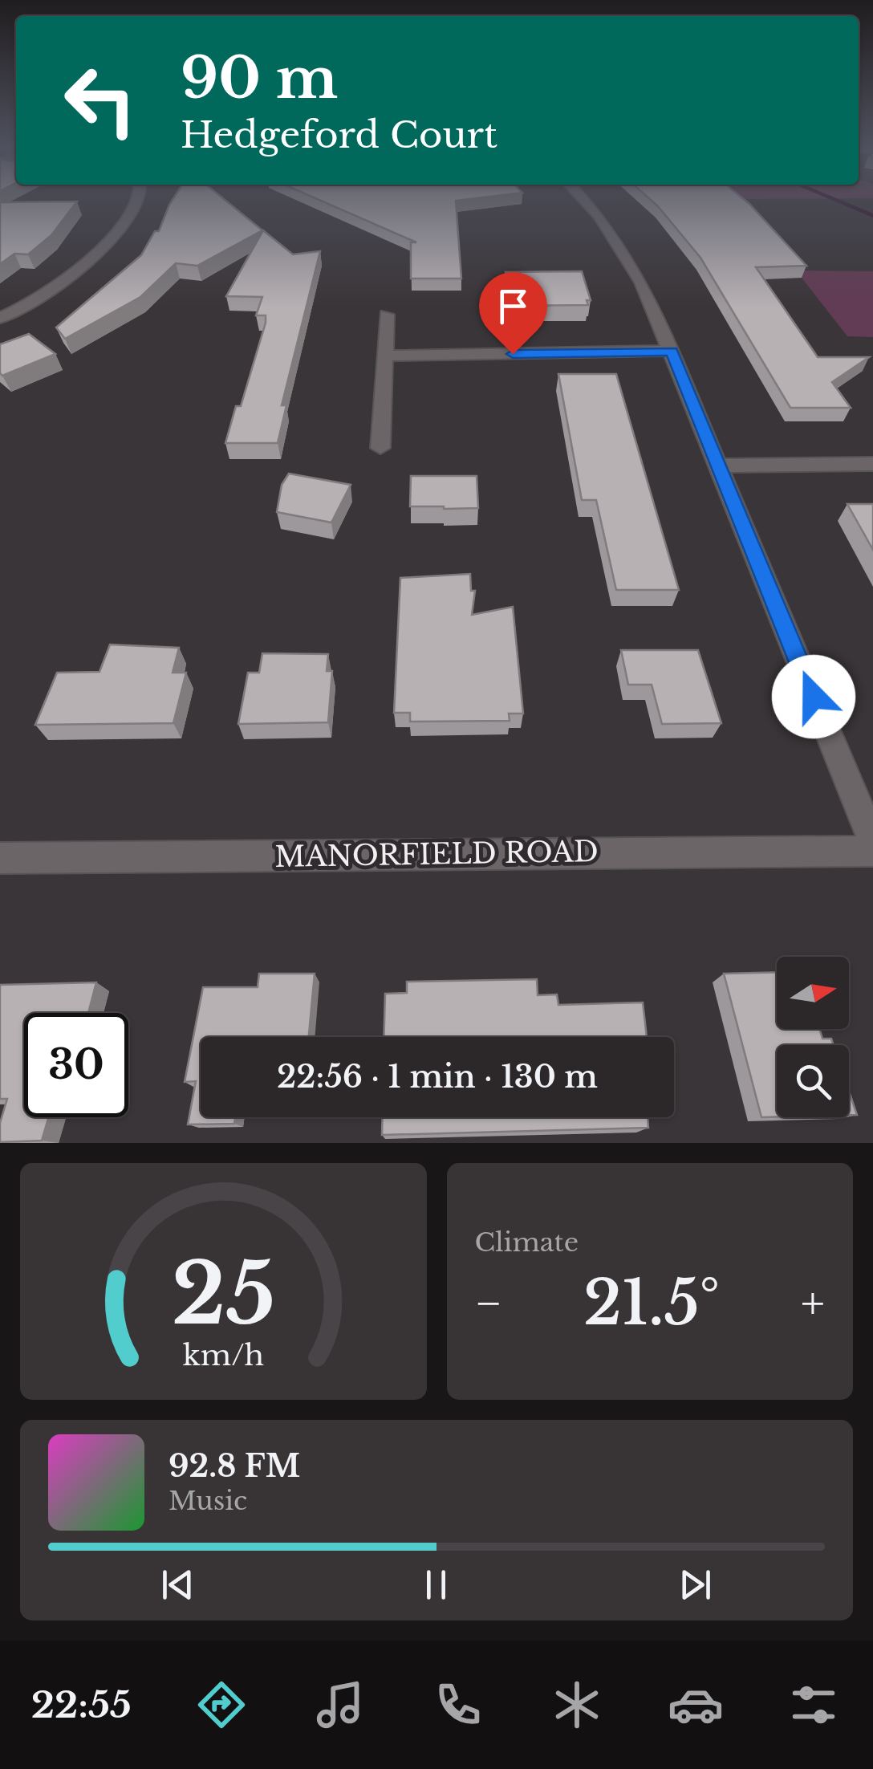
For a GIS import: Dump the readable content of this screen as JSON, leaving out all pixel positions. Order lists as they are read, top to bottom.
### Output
{
  "streets": {
    "street": ["MANORFIELD ROAD"]
  },
  "north": "right",
  "page": {
    "turn": ["90 m", "Hedgeford Court"],
    "limit": "30",
    "trip": "22:56 · 1 min · 130 m",
    "tile": "Climate",
    "heat": ["−", "21.5°", "+"],
    "song": ["92.8 FM", "Music"],
    "tabs": "22:55",
    "gauge": ["25", "km/h"]
  }
}
